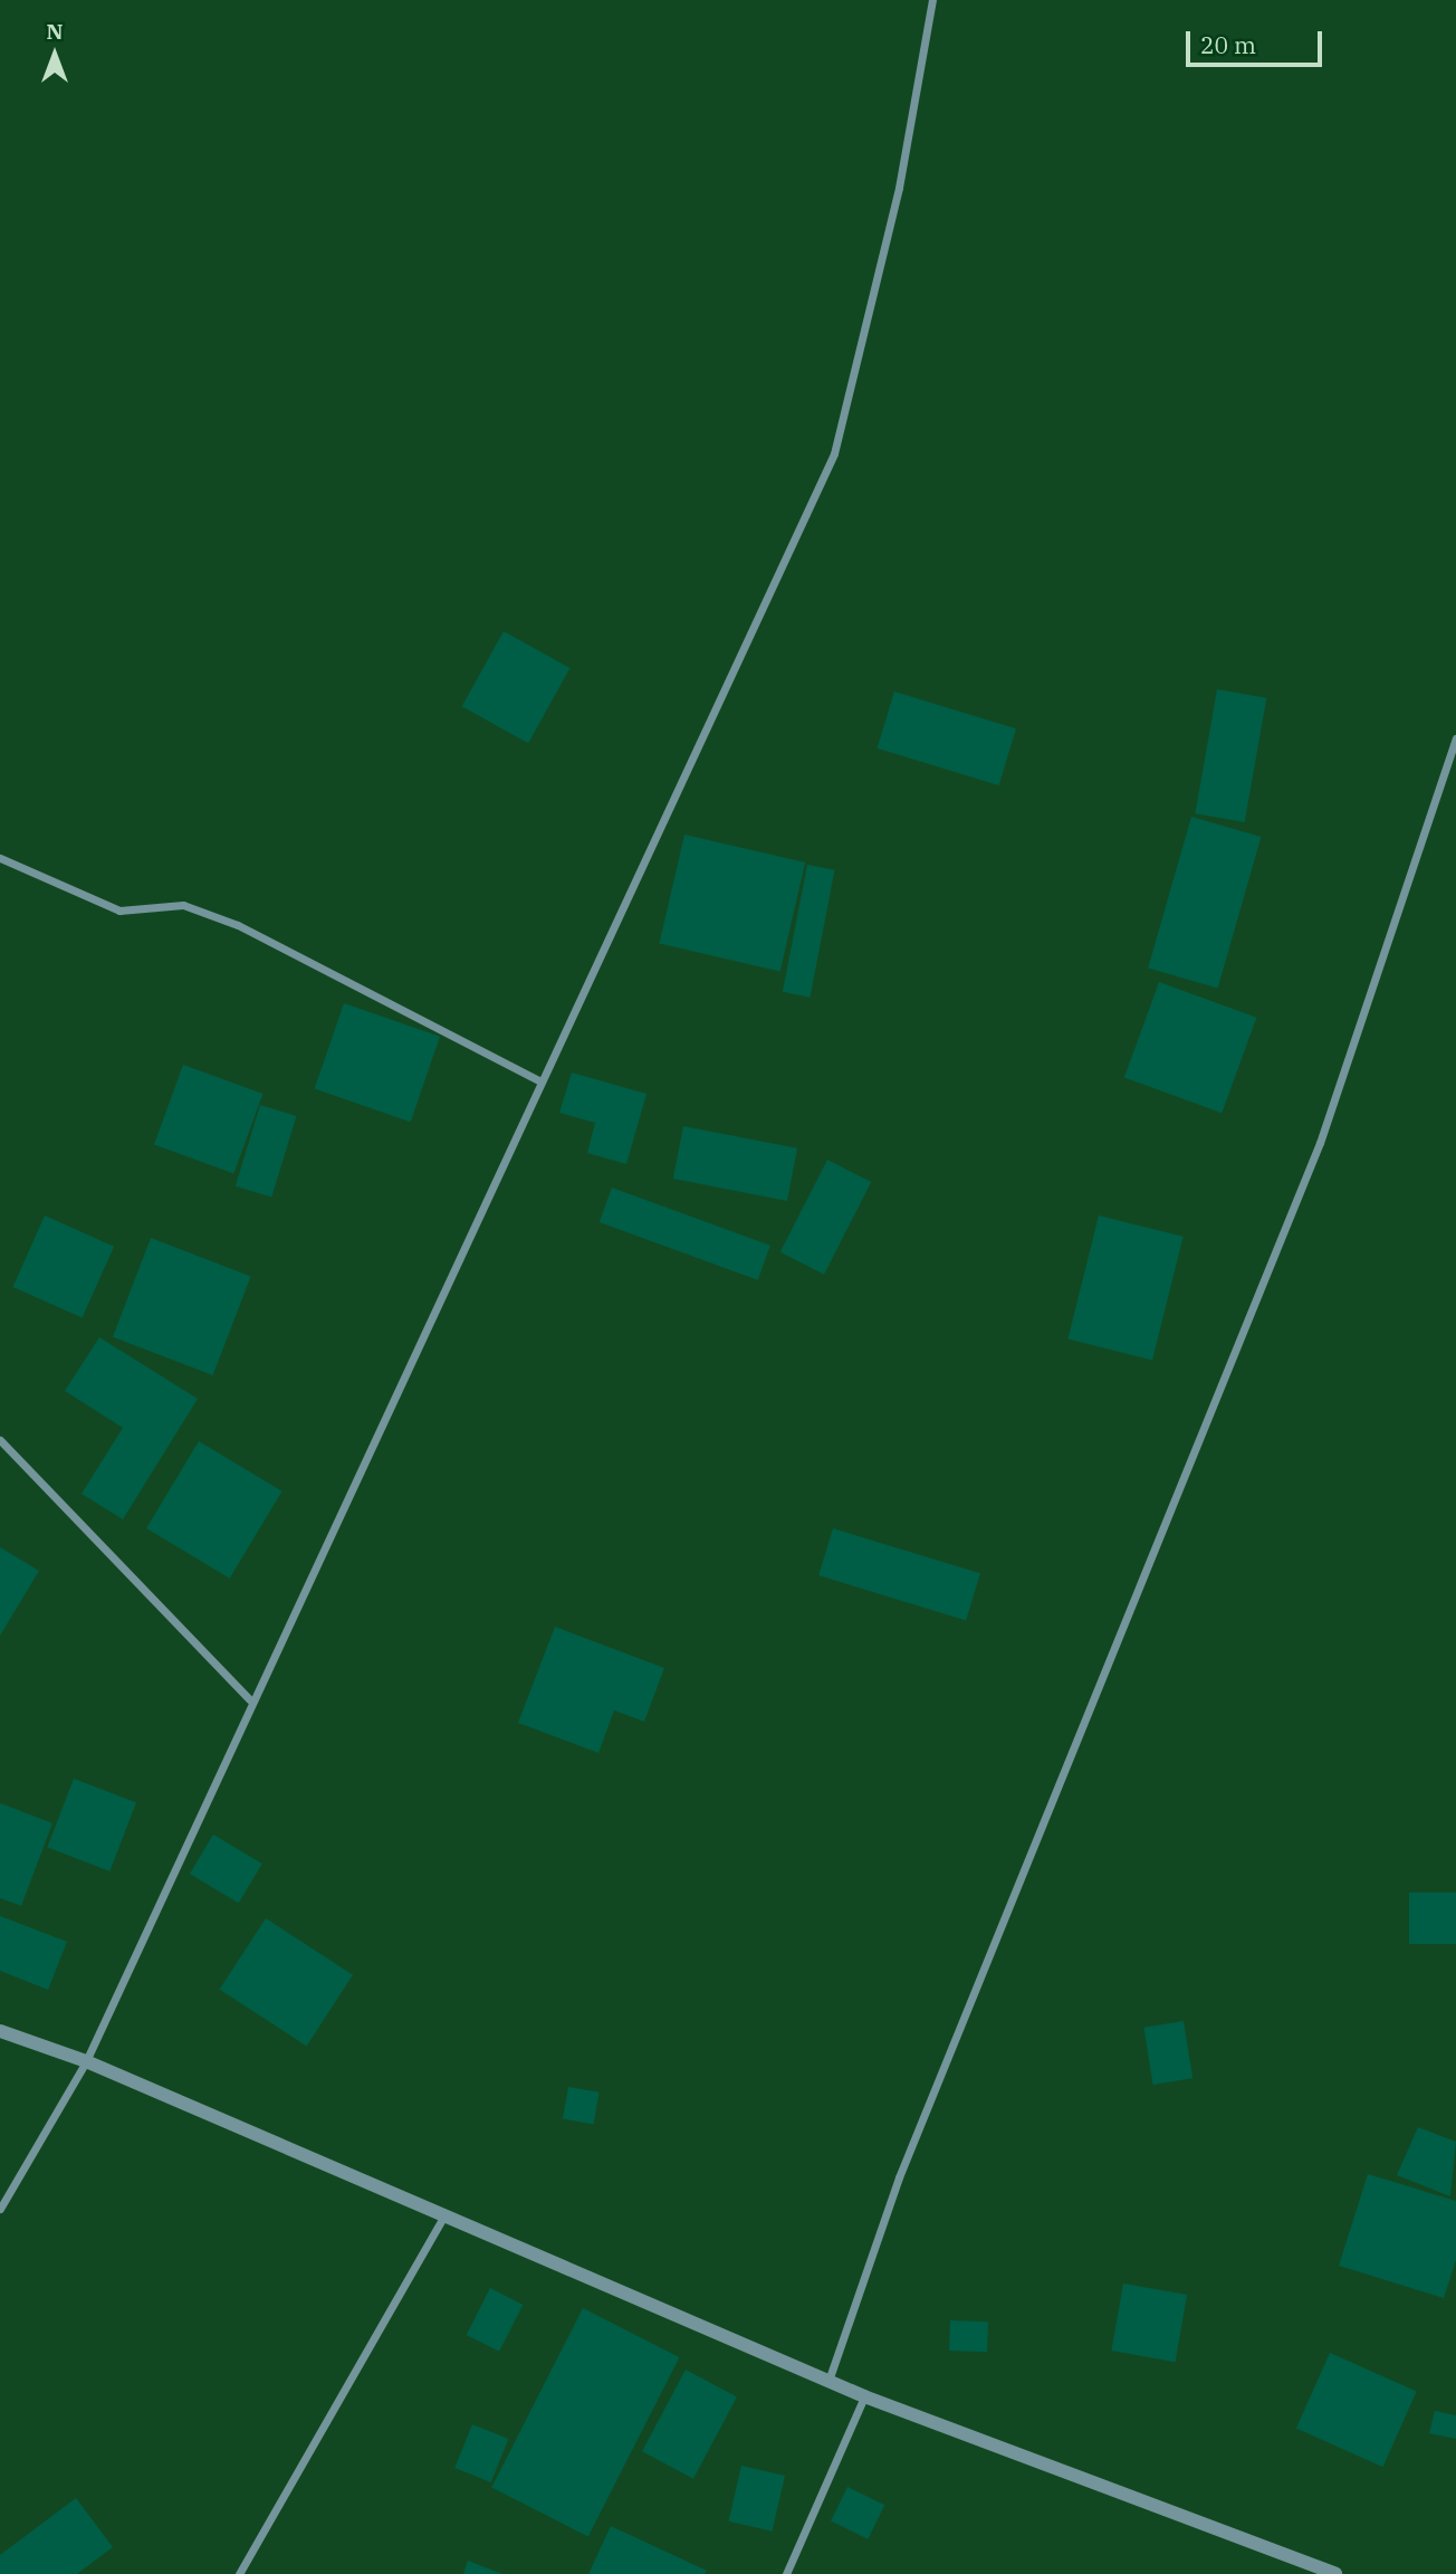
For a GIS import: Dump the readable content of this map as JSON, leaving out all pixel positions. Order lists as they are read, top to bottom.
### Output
{
  "scale_bar": "20 m",
  "north": "top"
}
